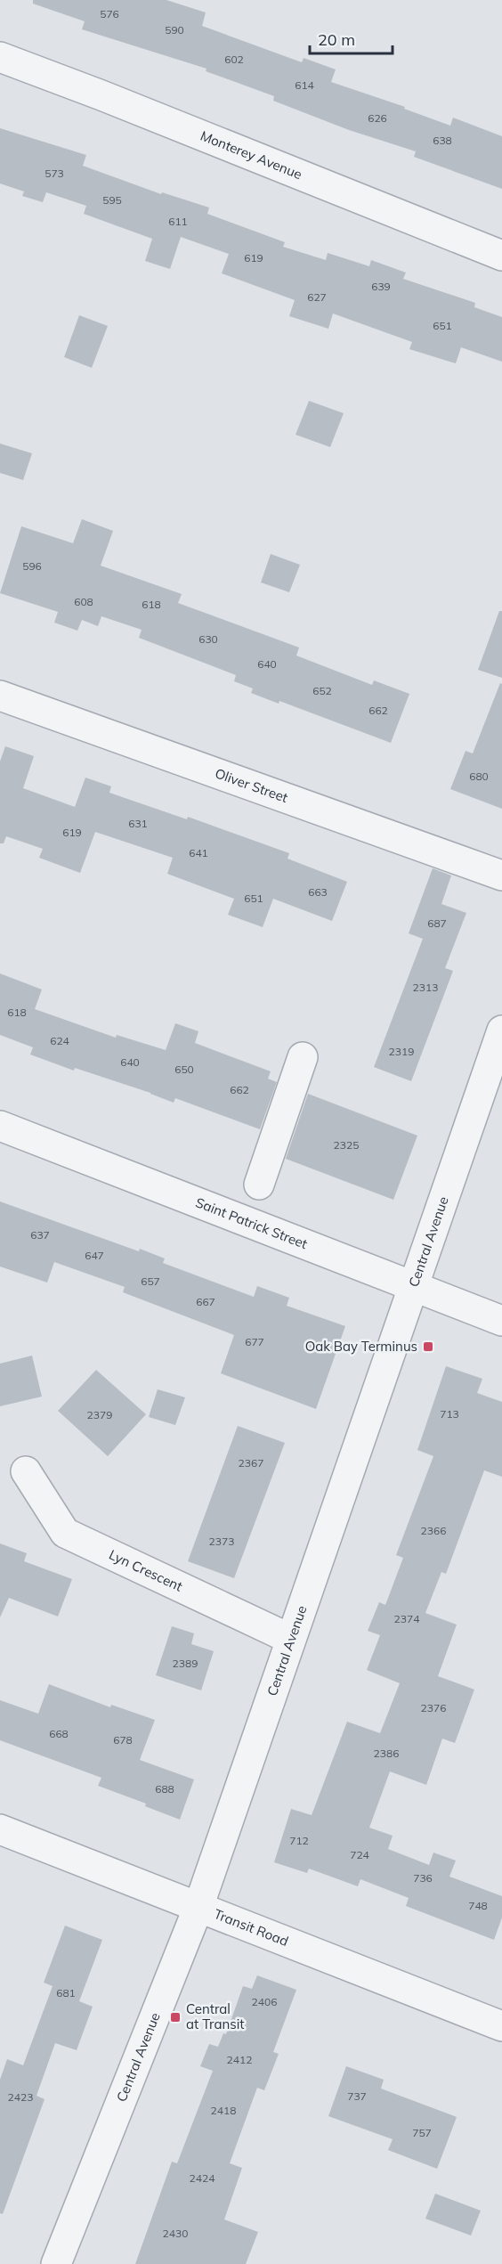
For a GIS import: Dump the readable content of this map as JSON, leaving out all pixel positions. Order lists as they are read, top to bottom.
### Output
{
  "streets": {
    "street": [
      "Monterey Avenue",
      "Oliver Street",
      "Saint Patrick Street",
      "Central Avenue",
      "Lyn Crescent",
      "Transit Road"
    ]
  },
  "crossings": [
    ["Saint Patrick Street", "Central Avenue"],
    ["Central Avenue", "Lyn Crescent"],
    ["Central Avenue", "Transit Road"]
  ],
  "places": {
    "transit": ["Oak Bay Terminus", "Central at Transit"]
  },
  "house_numbers": [
    "576",
    "590",
    "602",
    "614",
    "626",
    "638",
    "573",
    "595",
    "611",
    "619",
    "639",
    "627",
    "651",
    "596",
    "608",
    "618",
    "630",
    "640",
    "652",
    "662",
    "680",
    "631",
    "619",
    "641",
    "663",
    "651",
    "687",
    "2313",
    "618",
    "624",
    "2319",
    "640",
    "650",
    "662",
    "2325",
    "637",
    "647",
    "657",
    "667",
    "677",
    "713",
    "2379",
    "2367",
    "2366",
    "2373",
    "2374",
    "2389",
    "2376",
    "668",
    "678",
    "2386",
    "688",
    "712",
    "724",
    "736",
    "748",
    "681",
    "2406",
    "2412",
    "737",
    "2423",
    "2418",
    "757",
    "2424",
    "2430"
  ],
  "scale_bar": "20 m"
}
